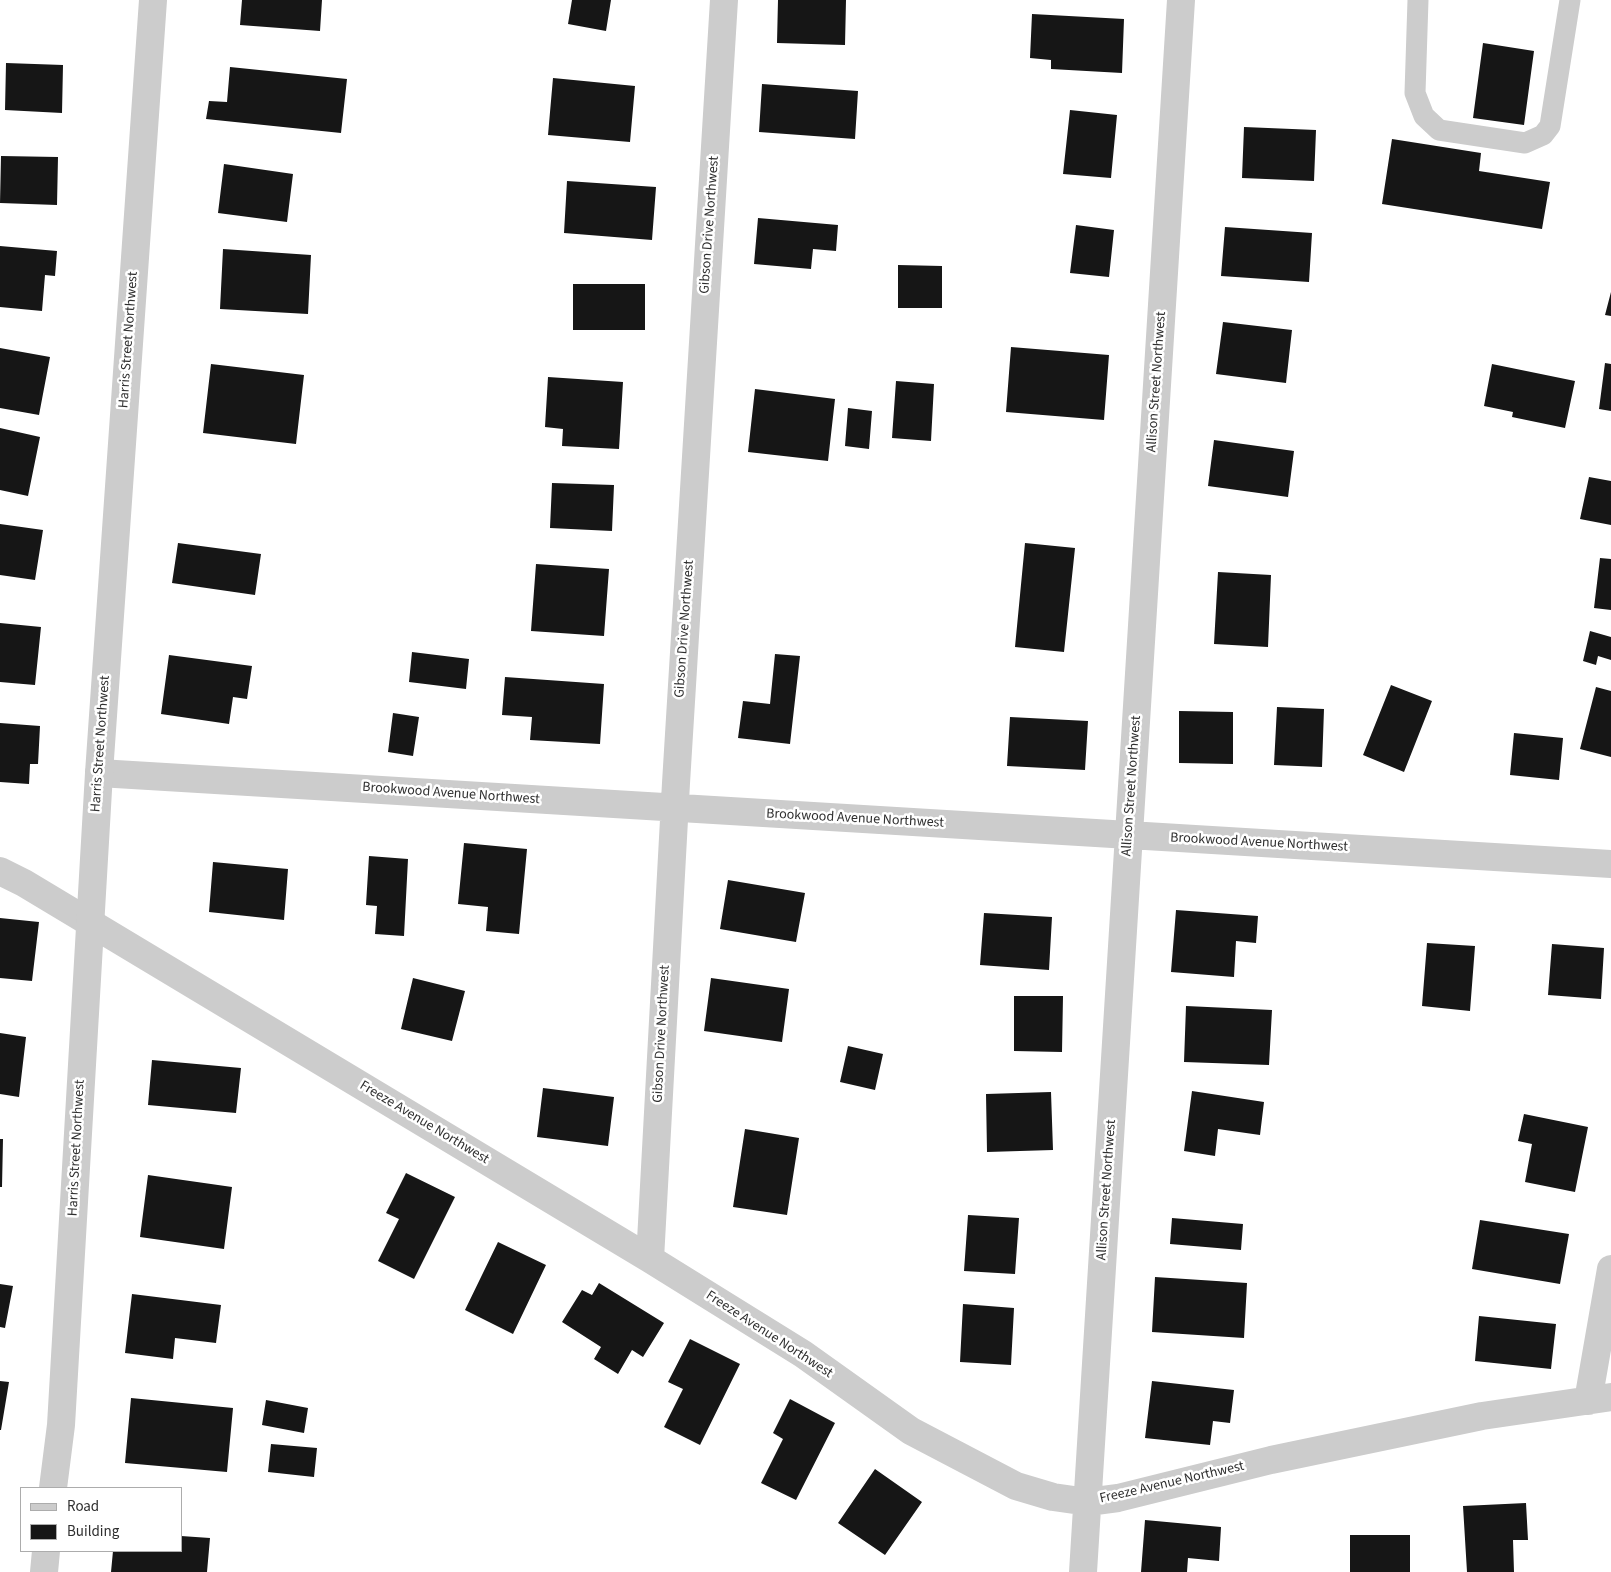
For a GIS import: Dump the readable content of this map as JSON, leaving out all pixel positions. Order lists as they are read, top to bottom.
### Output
{
  "streets": {
    "street": [
      "Gibson Drive Northwest",
      "Harris Street Northwest",
      "Allison Street Northwest",
      "Brookwood Avenue Northwest",
      "Freeze Avenue Northwest"
    ]
  },
  "crossings": [
    ["Gibson Drive Northwest", "Brookwood Avenue Northwest"],
    ["Gibson Drive Northwest", "Freeze Avenue Northwest"],
    ["Harris Street Northwest", "Brookwood Avenue Northwest"],
    ["Harris Street Northwest", "Freeze Avenue Northwest"],
    ["Allison Street Northwest", "Brookwood Avenue Northwest"],
    ["Allison Street Northwest", "Freeze Avenue Northwest"]
  ],
  "legend": ["Road", "Building"]
}
